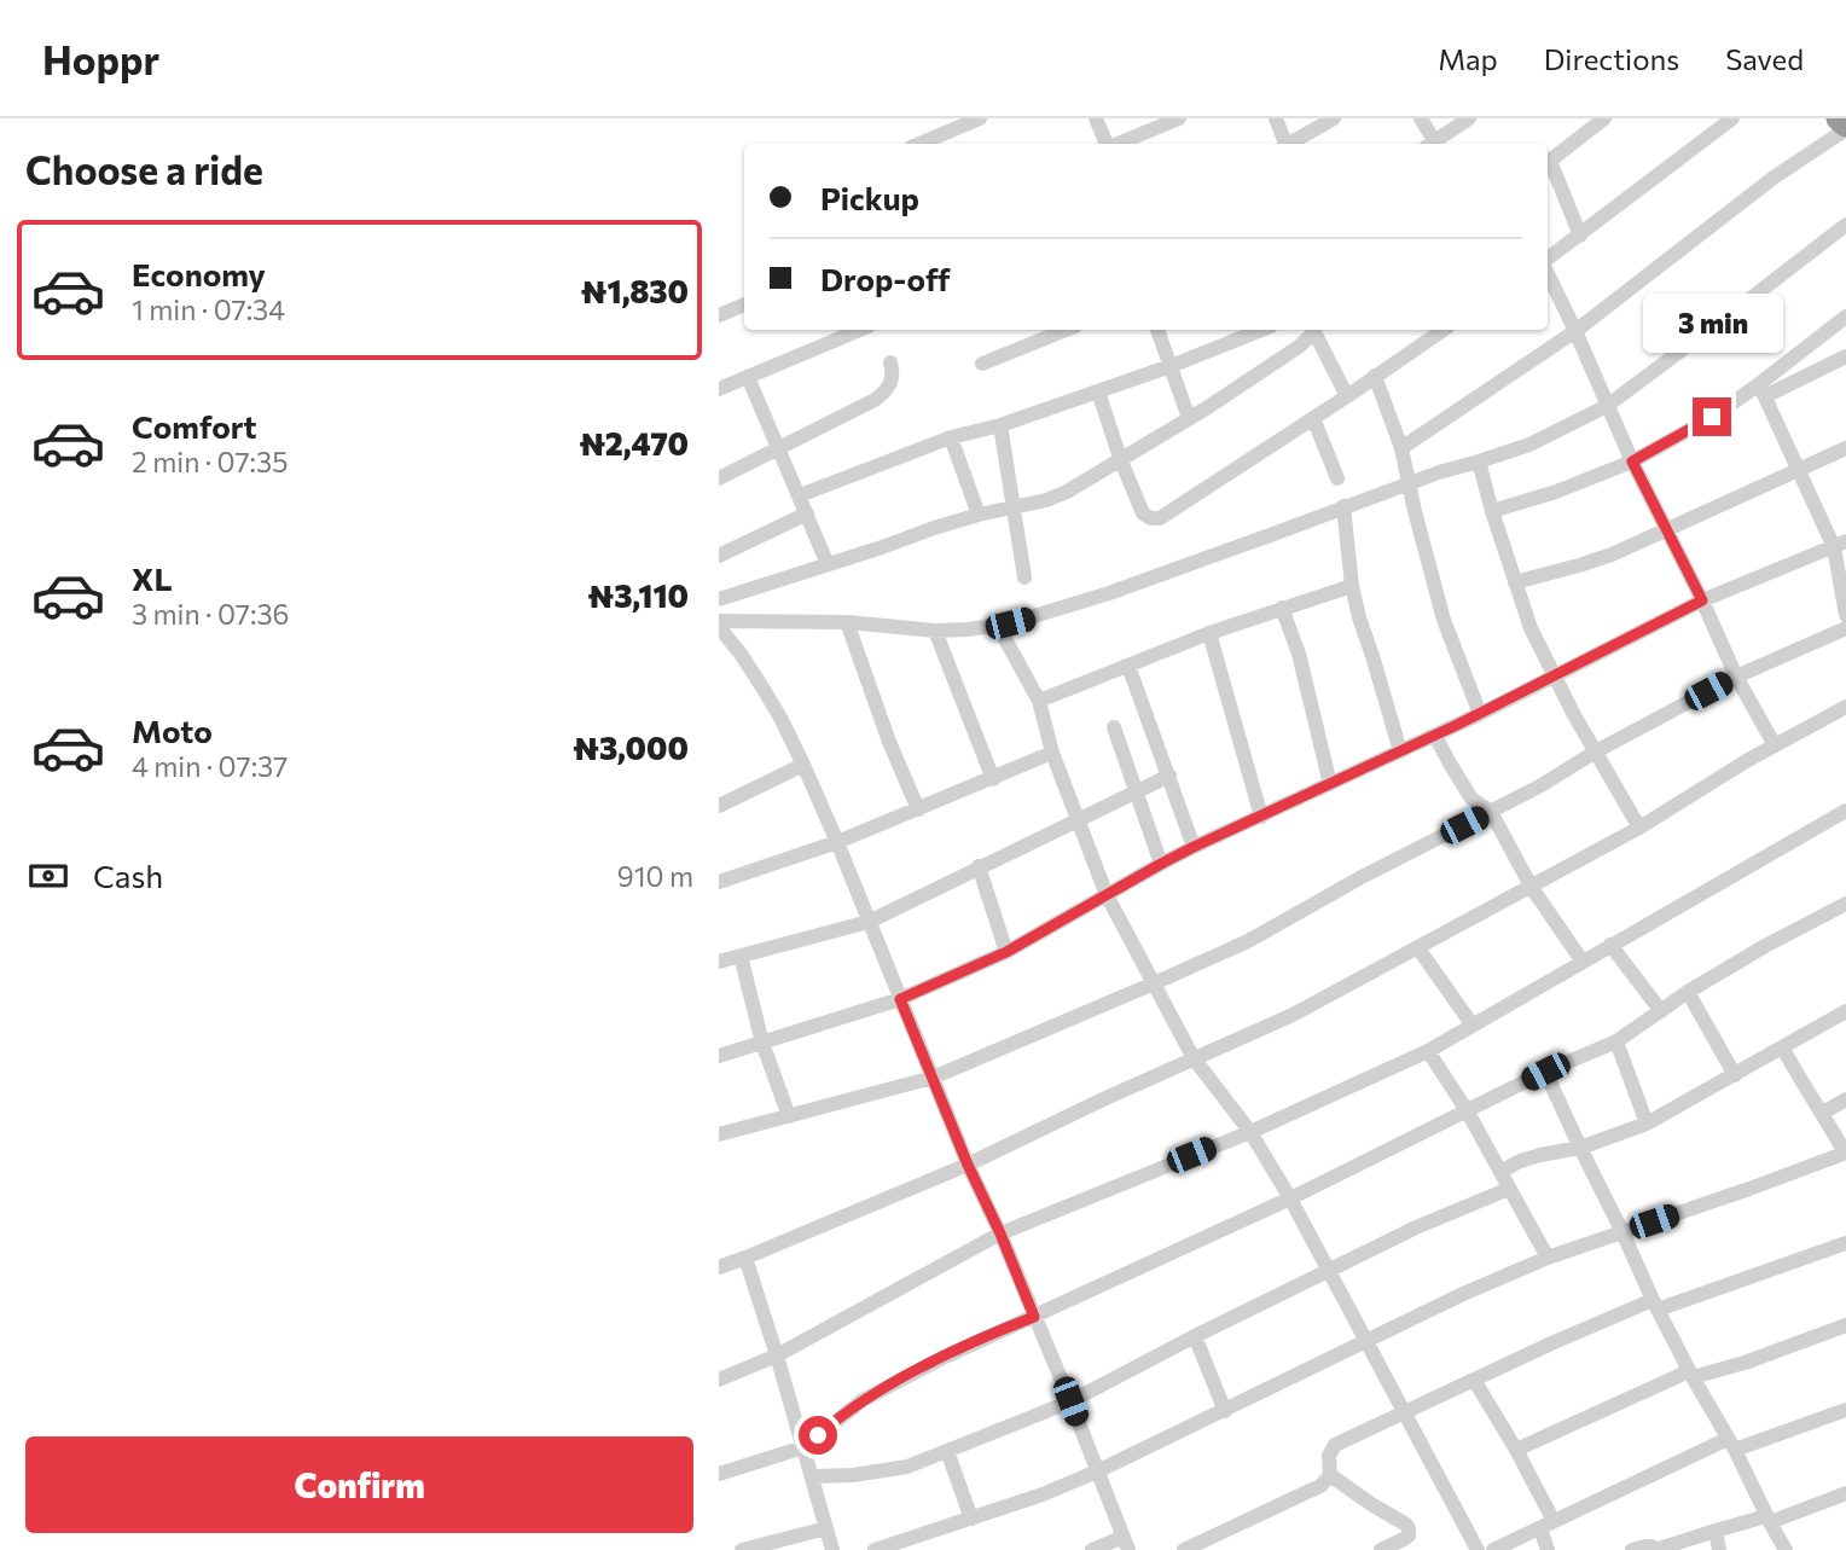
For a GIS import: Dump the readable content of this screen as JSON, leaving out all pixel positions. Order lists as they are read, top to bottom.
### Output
{
  "page": {
    "header": "Hoppr",
    "nav": ["Map", "Directions", "Saved"],
    "heading": "Choose a ride",
    "banner": ["Pickup", "Drop-off"],
    "list": [
      {
        "name": "Economy",
        "note": "1 min · 07:34",
        "value": "₦1,830"
      },
      {
        "name": "Comfort",
        "note": "2 min · 07:35",
        "value": "₦2,470"
      },
      {
        "name": "XL",
        "note": "3 min · 07:36",
        "value": "₦3,110"
      },
      {
        "name": "Moto",
        "note": "4 min · 07:37",
        "value": "₦3,000"
      }
    ],
    "bubble": "3 min",
    "pay": ["Cash", "910 m"],
    "buttons": "Confirm"
  }
}
